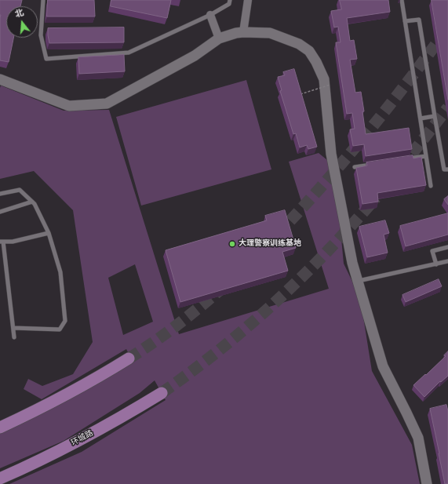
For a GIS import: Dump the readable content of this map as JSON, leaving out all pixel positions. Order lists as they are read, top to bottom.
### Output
{
  "streets": {
    "main road": ["环城路"]
  },
  "places": ["大理警察训练基地"],
  "north": "top"
}
